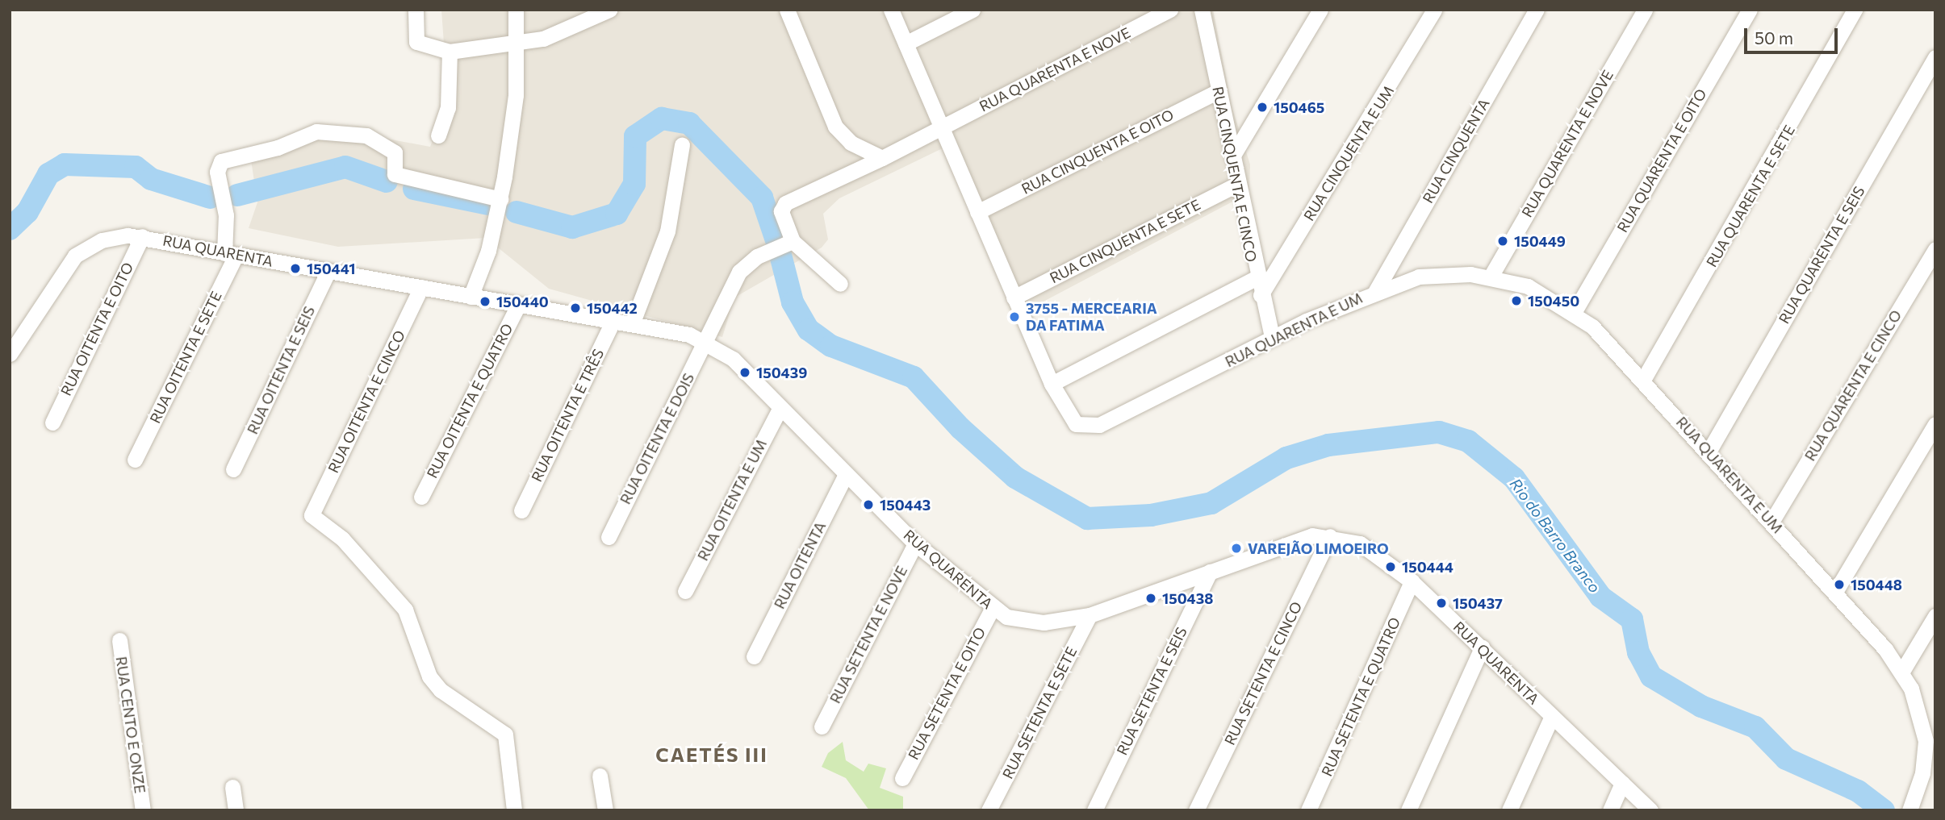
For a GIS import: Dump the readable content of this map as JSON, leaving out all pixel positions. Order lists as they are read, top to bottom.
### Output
{
  "streets": {
    "street": [
      "RUA QUARENTA E NOVE",
      "RUA CINQUENTA",
      "RUA CINQUENTA E OITO",
      "RUA CINQUENTA E UM",
      "RUA QUARENTA E OITO",
      "RUA CINQUENTA E CINCO",
      "RUA QUARENTA E SETE",
      "RUA CINQUENTA E SETE",
      "RUA QUARENTA",
      "RUA QUARENTA E SEIS",
      "RUA OITENTA E OITO",
      "RUA QUARENTA E UM",
      "RUA OITENTA E SETE",
      "RUA OITENTA E SEIS",
      "RUA QUARENTA E CINCO",
      "RUA OITENTA E QUATRO",
      "RUA OITENTA E CINCO",
      "RUA OITENTA E TRÊS",
      "RUA OITENTA E DOIS",
      "RUA OITENTA E UM",
      "RUA OITENTA",
      "RUA SETENTA E NOVE",
      "RUA SETENTA E CINCO",
      "RUA SETENTA E SEIS",
      "RUA SETENTA E OITO",
      "RUA SETENTA E QUATRO",
      "RUA SETENTA E SETE",
      "RUA CENTO E ONZE"
    ]
  },
  "crossings": [
    ["RUA QUARENTA E NOVE", "RUA QUARENTA E UM"],
    ["RUA QUARENTA E NOVE", "RUA OITENTA E DOIS"],
    ["RUA CINQUENTA", "RUA QUARENTA E UM"],
    ["RUA CINQUENTA E OITO", "RUA CINQUENTA E CINCO"],
    ["RUA CINQUENTA E OITO", "RUA QUARENTA E UM"],
    ["RUA CINQUENTA E UM", "RUA CINQUENTA E CINCO"],
    ["RUA QUARENTA E OITO", "RUA QUARENTA E UM"],
    ["RUA CINQUENTA E CINCO", "RUA CINQUENTA E SETE"],
    ["RUA CINQUENTA E CINCO", "RUA QUARENTA E UM"],
    ["RUA QUARENTA E SETE", "RUA QUARENTA E UM"],
    ["RUA CINQUENTA E SETE", "RUA QUARENTA E UM"],
    ["RUA QUARENTA", "RUA OITENTA E OITO"],
    ["RUA QUARENTA", "RUA OITENTA E SETE"],
    ["RUA QUARENTA", "RUA OITENTA E SEIS"],
    ["RUA QUARENTA", "RUA OITENTA E QUATRO"],
    ["RUA QUARENTA", "RUA OITENTA E CINCO"],
    ["RUA QUARENTA", "RUA OITENTA E TRÊS"],
    ["RUA QUARENTA", "RUA OITENTA E DOIS"],
    ["RUA QUARENTA", "RUA OITENTA E UM"],
    ["RUA QUARENTA", "RUA OITENTA"],
    ["RUA QUARENTA", "RUA SETENTA E NOVE"],
    ["RUA QUARENTA", "RUA SETENTA E CINCO"],
    ["RUA QUARENTA", "RUA SETENTA E SEIS"],
    ["RUA QUARENTA", "RUA SETENTA E OITO"],
    ["RUA QUARENTA", "RUA SETENTA E QUATRO"],
    ["RUA QUARENTA", "RUA SETENTA E SETE"],
    ["RUA QUARENTA E SEIS", "RUA QUARENTA E UM"],
    ["RUA QUARENTA E UM", "RUA QUARENTA E CINCO"]
  ],
  "districts": ["CAETÉS III"],
  "water": ["Rio do Barro Branco"],
  "places": [
    "150465",
    "150449",
    "150441",
    "150450",
    "150440",
    "150442",
    "3755 - MERCEARIA DA FATIMA",
    "150439",
    "150443",
    "VAREJÃO LIMOEIRO",
    "150444",
    "150448",
    "150438",
    "150437"
  ],
  "scale_bar": "50 m"
}
